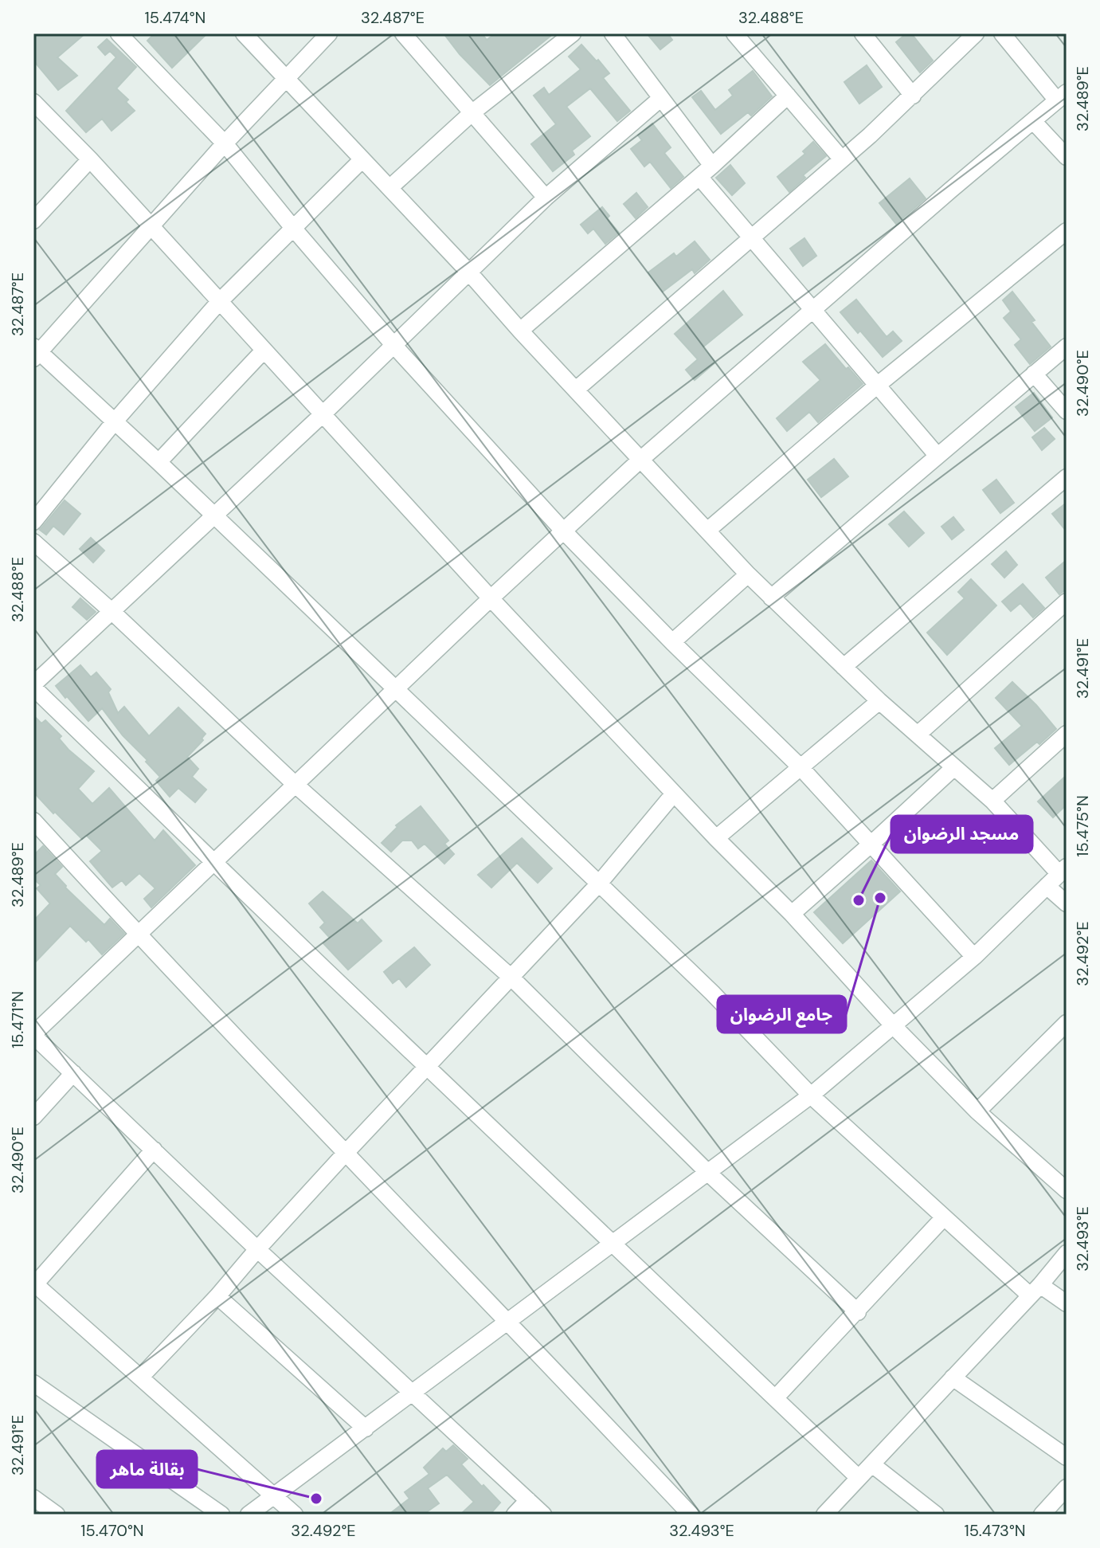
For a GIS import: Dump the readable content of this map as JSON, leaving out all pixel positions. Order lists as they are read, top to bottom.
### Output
{
  "places": ["جامع الرضوان", "مسجد الرضوان", "بقالة ماهر"],
  "coordinates": [
    "15.474°N",
    "32.487°E",
    "32.488°E",
    "32.489°E",
    "32.490°E",
    "32.491°E",
    "15.475°N",
    "32.492°E",
    "15.471°N",
    "32.493°E",
    "15.470°N",
    "15.473°N"
  ]
}
